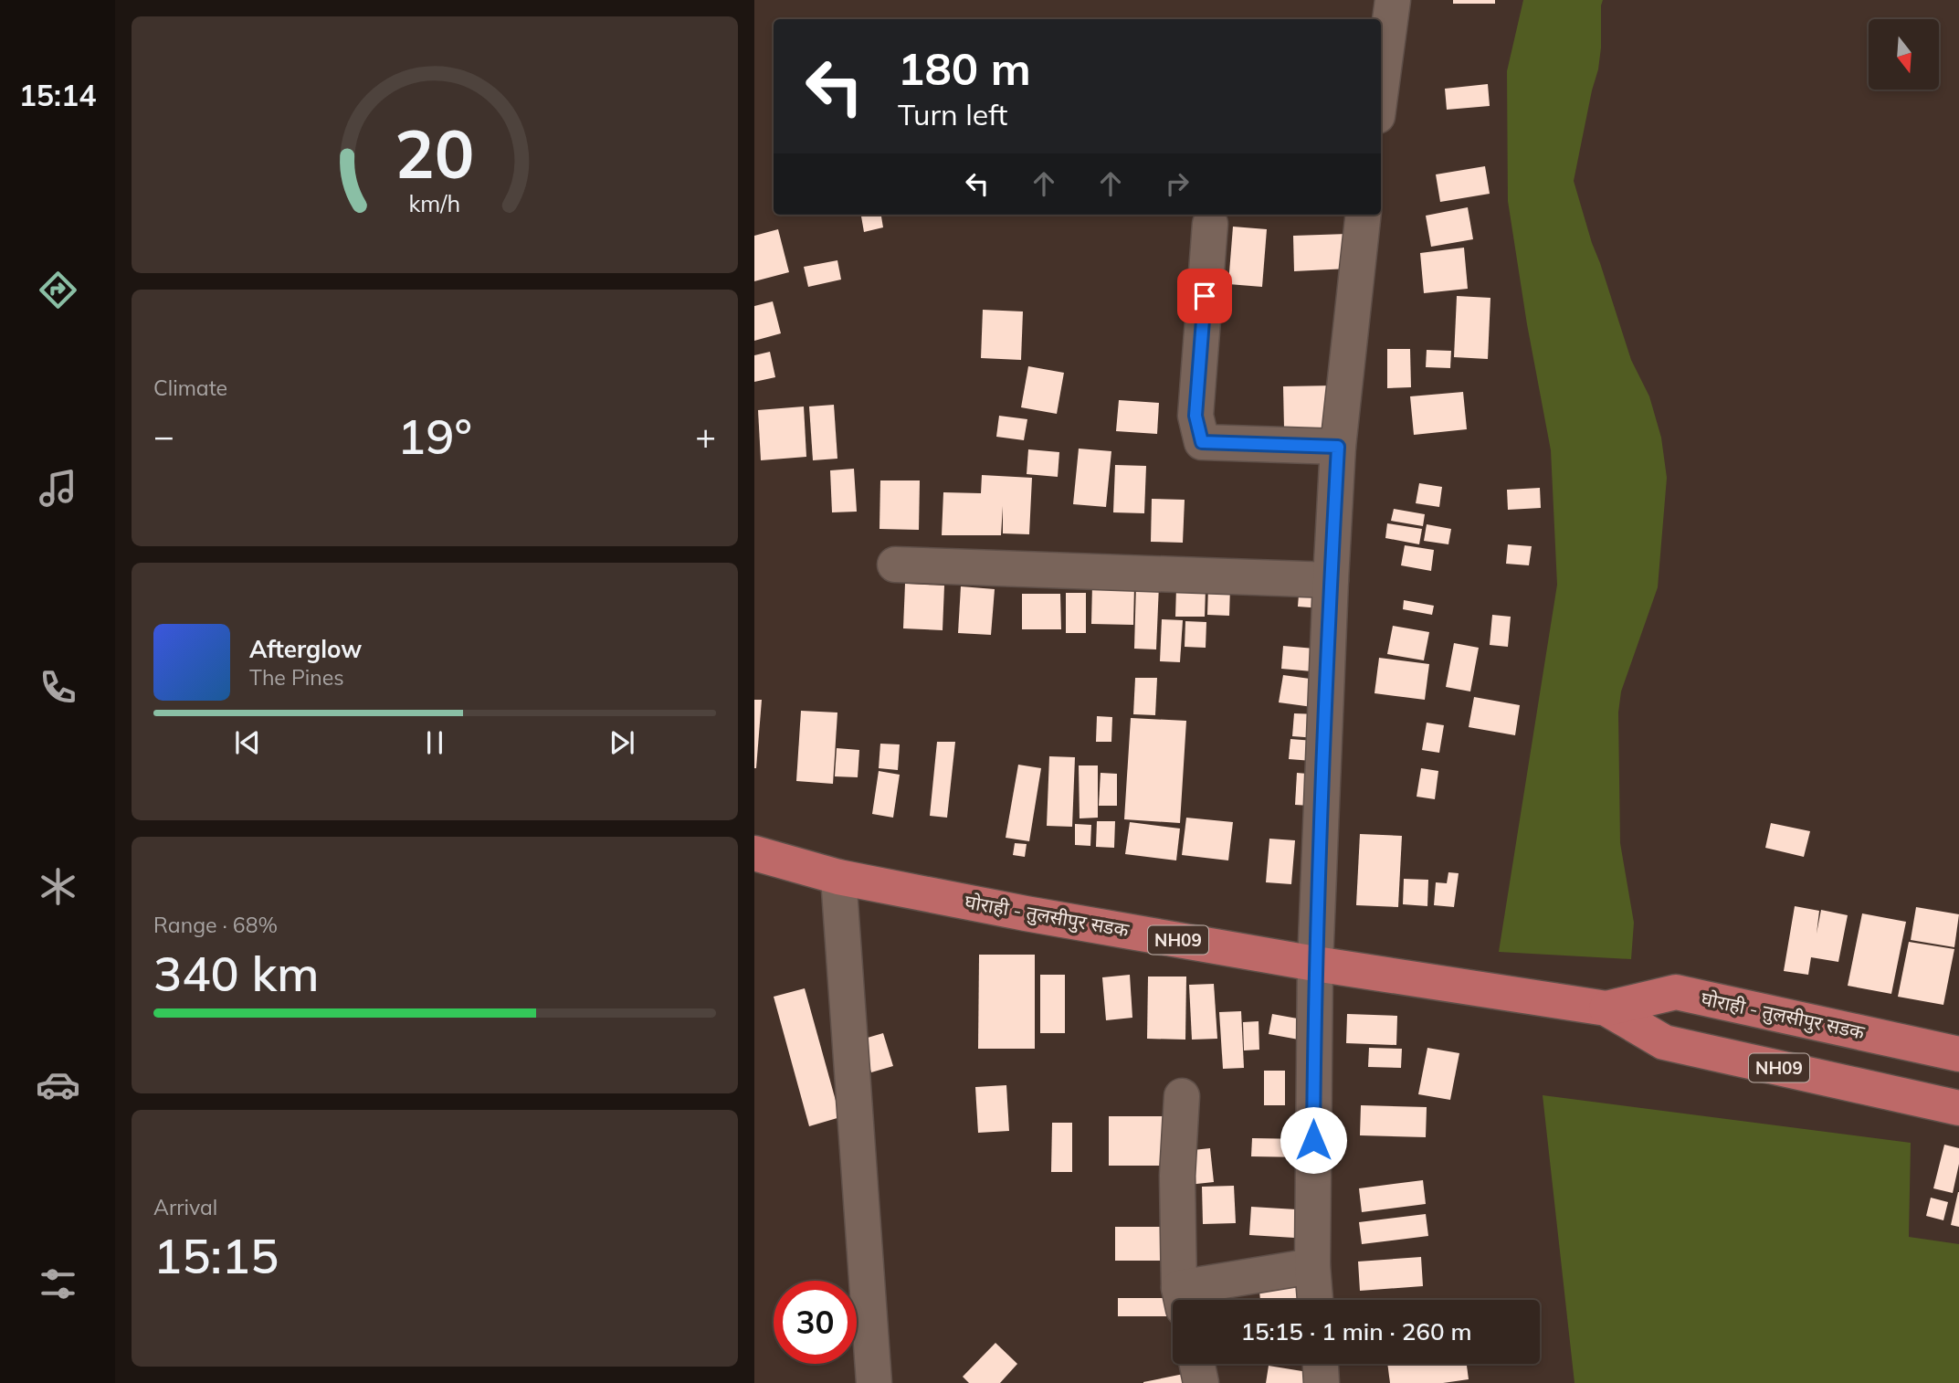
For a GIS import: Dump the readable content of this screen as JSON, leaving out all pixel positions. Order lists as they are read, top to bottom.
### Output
{
  "streets": {
    "main road": ["घोराही - तुलसीपुर सडक", "NH09"]
  },
  "north": "bottom",
  "page": {
    "tabs": "15:14",
    "turn": ["180 m", "Turn left"],
    "tile": [
      "Climate",
      ["Range · 68%", "340 km"],
      ["Arrival", "15:15"]
    ],
    "heat": ["−", "19°", "+"],
    "song": ["Afterglow", "The Pines"],
    "limit": "30",
    "trip": "15:15 · 1 min · 260 m",
    "gauge": ["20", "km/h"]
  }
}
